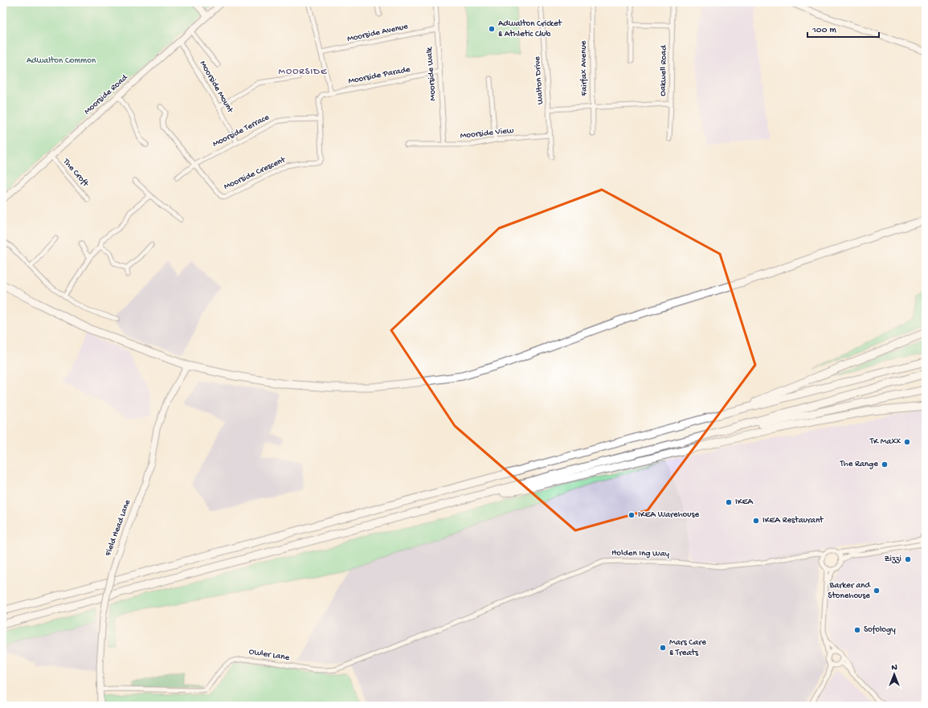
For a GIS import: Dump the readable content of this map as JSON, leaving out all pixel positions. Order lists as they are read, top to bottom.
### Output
{
  "streets": {
    "main road": ["Moorside Road", "Field Head Lane"],
    "street": [
      "Moorside Avenue",
      "Fairfax Avenue",
      "Oakwell Road",
      "Moorside Walk",
      "Moorside Parade",
      "Walton Drive",
      "Moorside Mount",
      "Moorside Terrace",
      "Moorside View",
      "The Croft",
      "Moorside Crescent",
      "Holden Ing Way",
      "Owler Lane"
    ]
  },
  "crossings": [
    ["Moorside Avenue", "Moorside Walk"],
    ["Moorside Walk", "Moorside Parade"],
    ["Moorside Walk", "Moorside View"],
    ["Moorside Parade", "Moorside Crescent"],
    ["Walton Drive", "Moorside View"],
    ["Moorside Mount", "Moorside Road"],
    ["Moorside Mount", "Moorside Terrace"],
    ["Moorside Road", "The Croft"],
    ["Moorside Terrace", "Moorside Crescent"],
    ["Field Head Lane", "Owler Lane"],
    ["Holden Ing Way", "Owler Lane"]
  ],
  "districts": ["MOORSIDE"],
  "parks": ["Adwalton Common"],
  "places": [
    "Adwalton Cricket & Athletic Club",
    "TK Maxx",
    "The Range",
    "IKEA",
    "IKEA Warehouse",
    "IKEA Restaurant",
    "Zizzi",
    "Barker and Stonehouse",
    "Sofology",
    "Mars Care & Treats"
  ],
  "scale_bar": "100 m",
  "north": "top"
}
